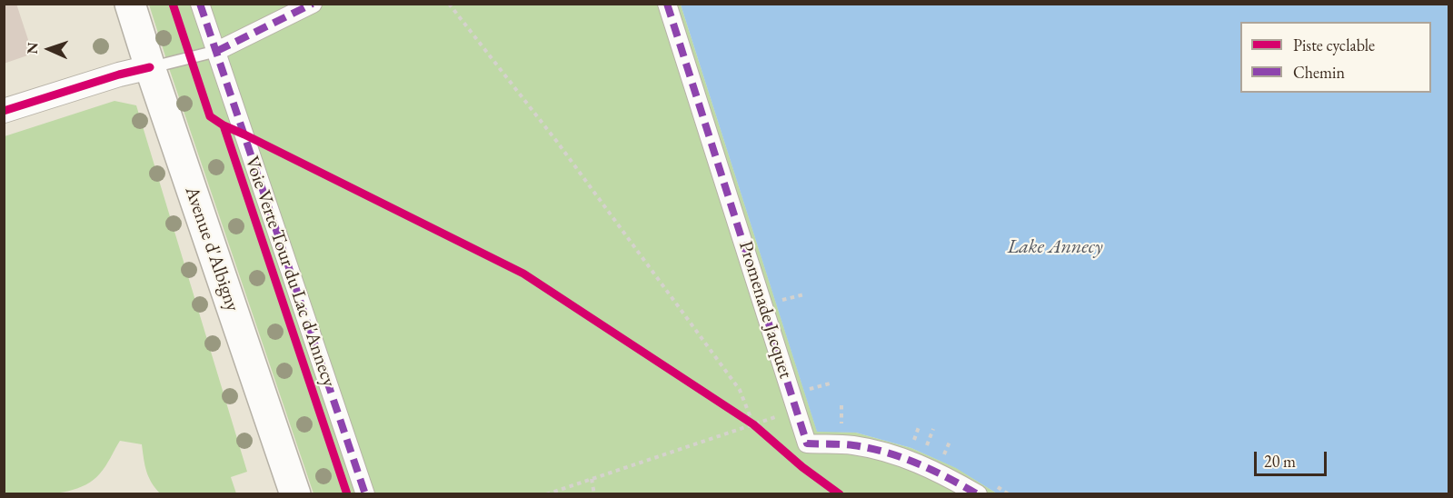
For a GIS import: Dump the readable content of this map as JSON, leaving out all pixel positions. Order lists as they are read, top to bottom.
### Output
{
  "streets": {
    "main road": ["Avenue d'Albigny"],
    "street": ["Promenade Jacquet"],
    "cycle path": ["Voie Verte Tour du Lac d'Annecy"]
  },
  "water": ["Lake Annecy"],
  "legend": ["Piste cyclable", "Chemin"],
  "scale_bar": "20 m",
  "north": "left"
}
